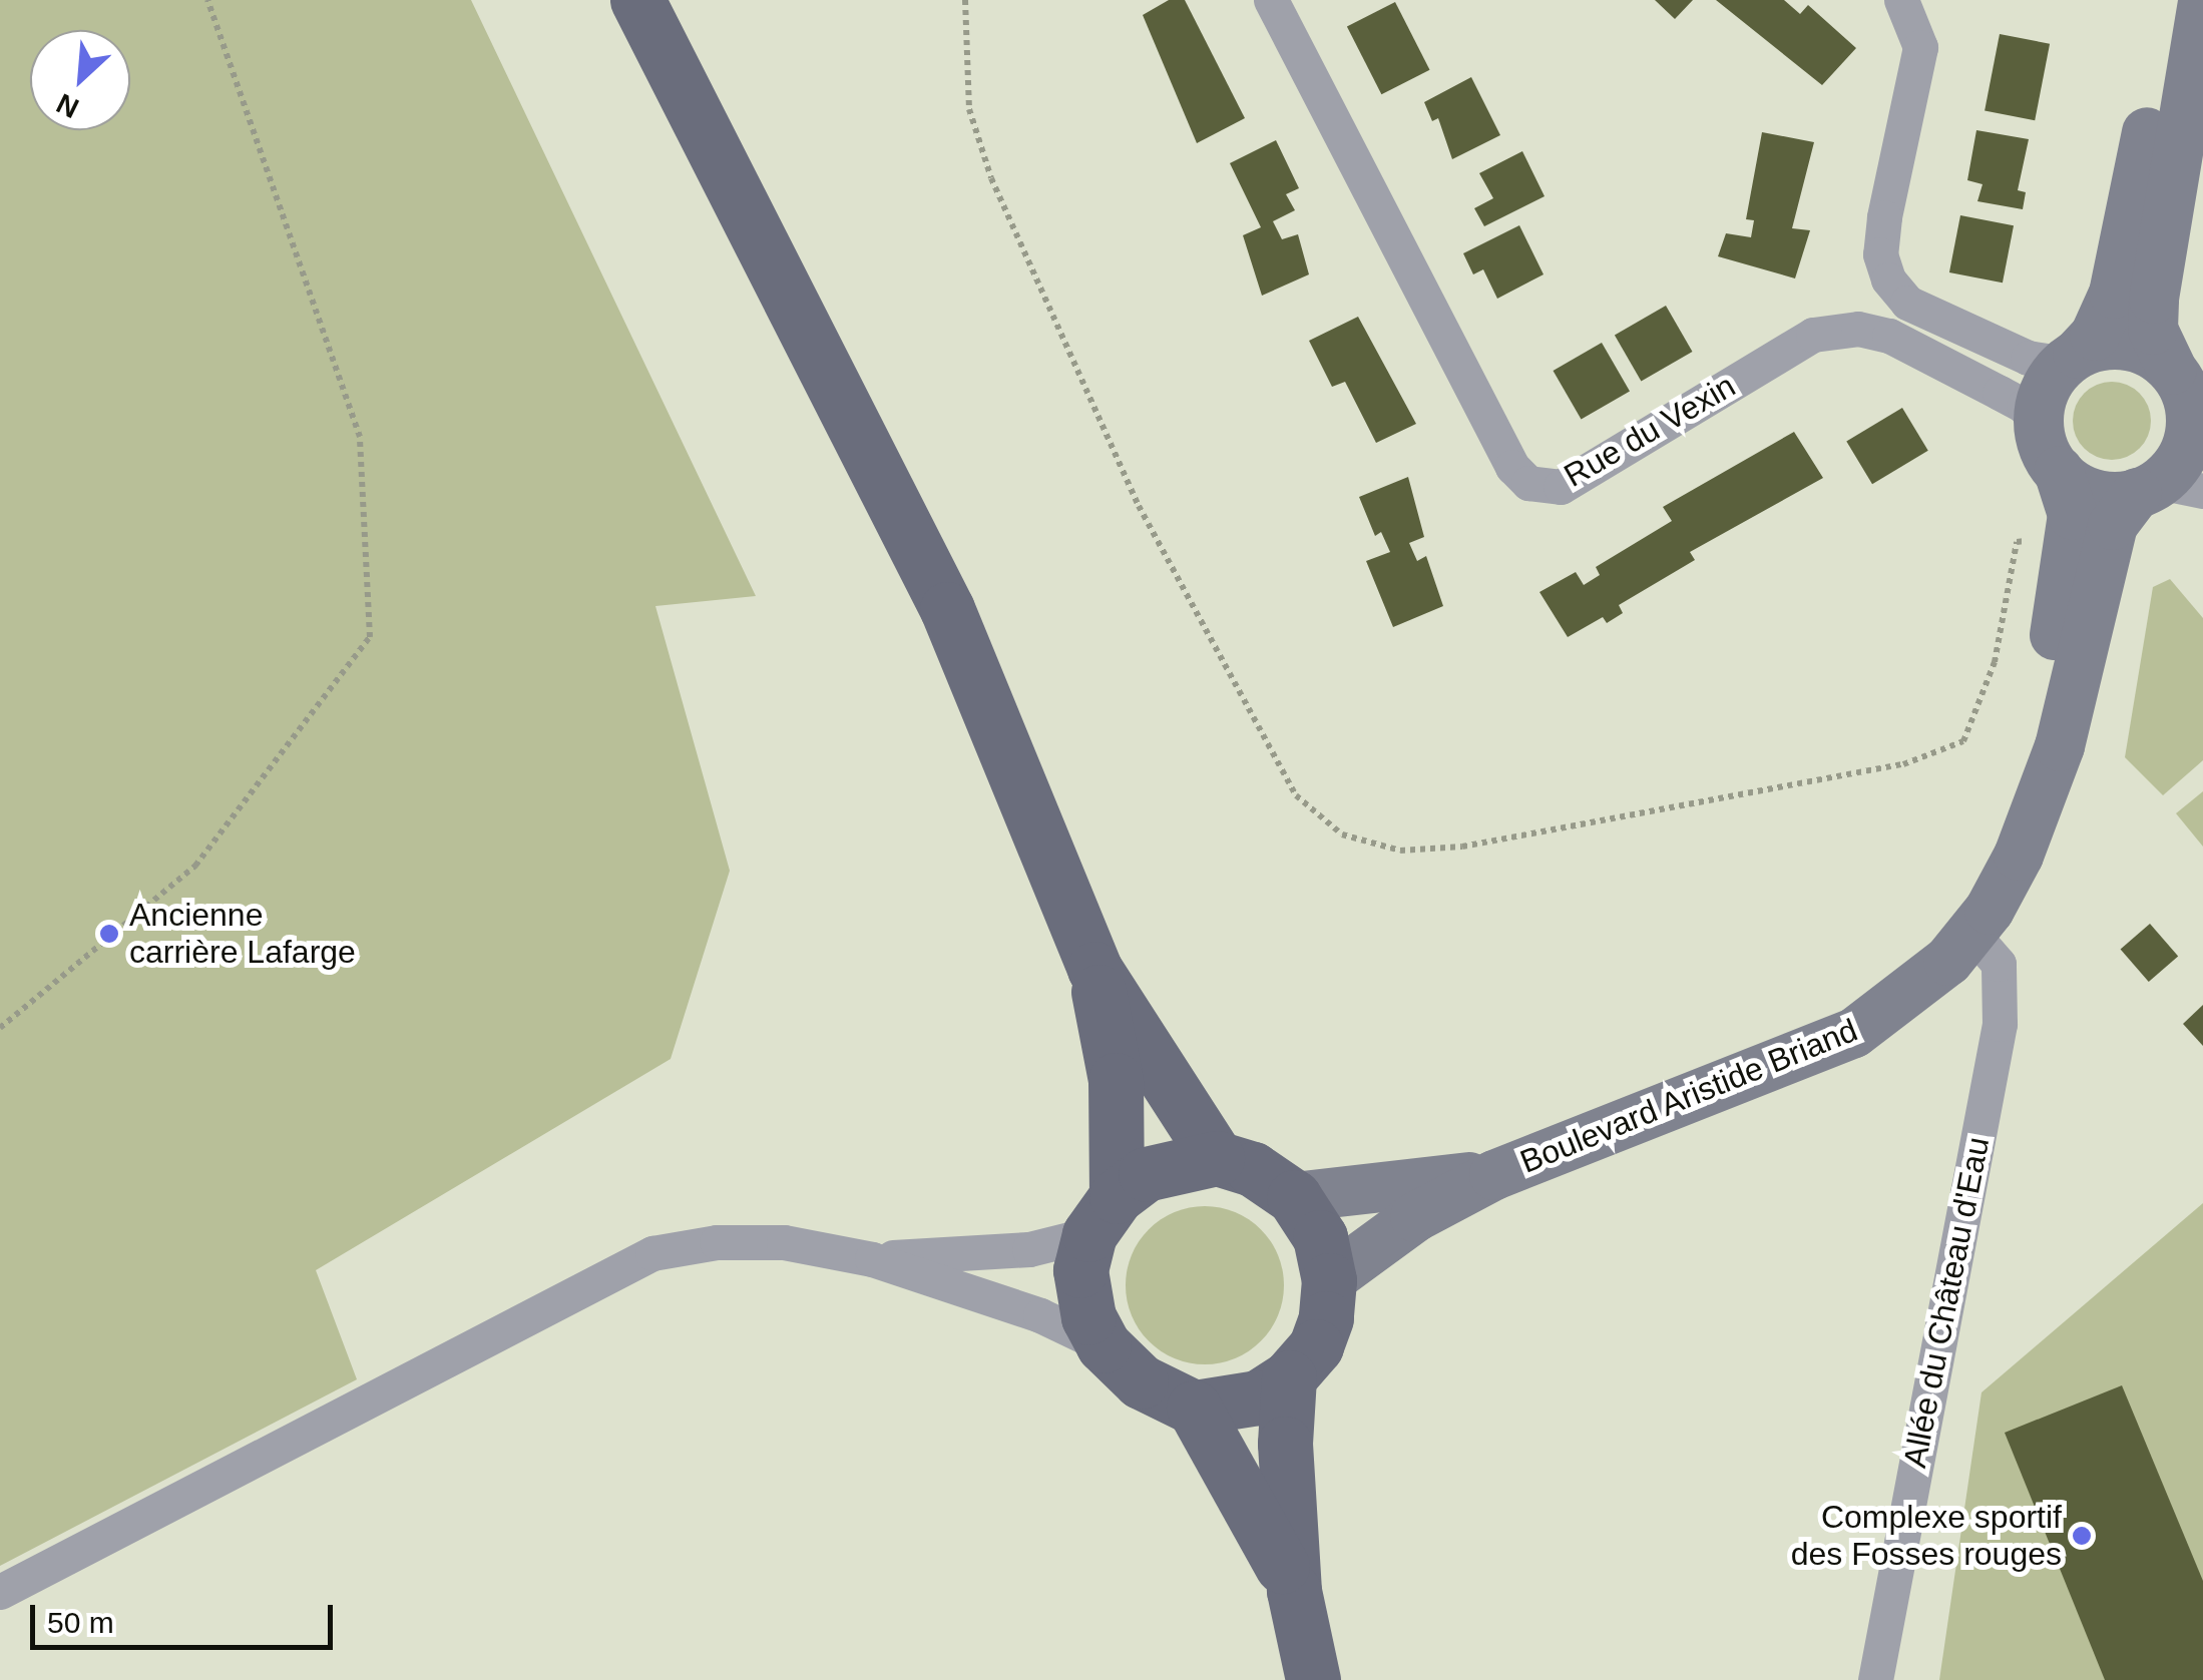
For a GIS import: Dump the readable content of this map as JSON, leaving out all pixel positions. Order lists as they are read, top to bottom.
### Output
{
  "streets": {
    "main road": ["Boulevard Aristide Briand"],
    "street": ["Rue du Vexin", "Allée du Château d'Eau"]
  },
  "crossings": [
    ["Rue du Vexin", "Boulevard Aristide Briand"],
    ["Boulevard Aristide Briand", "Allée du Château d'Eau"]
  ],
  "places": ["Ancienne carrière Lafarge", "Complexe sportif des Fosses rouges"],
  "scale_bar": "50 m",
  "north": "bottom left"
}
